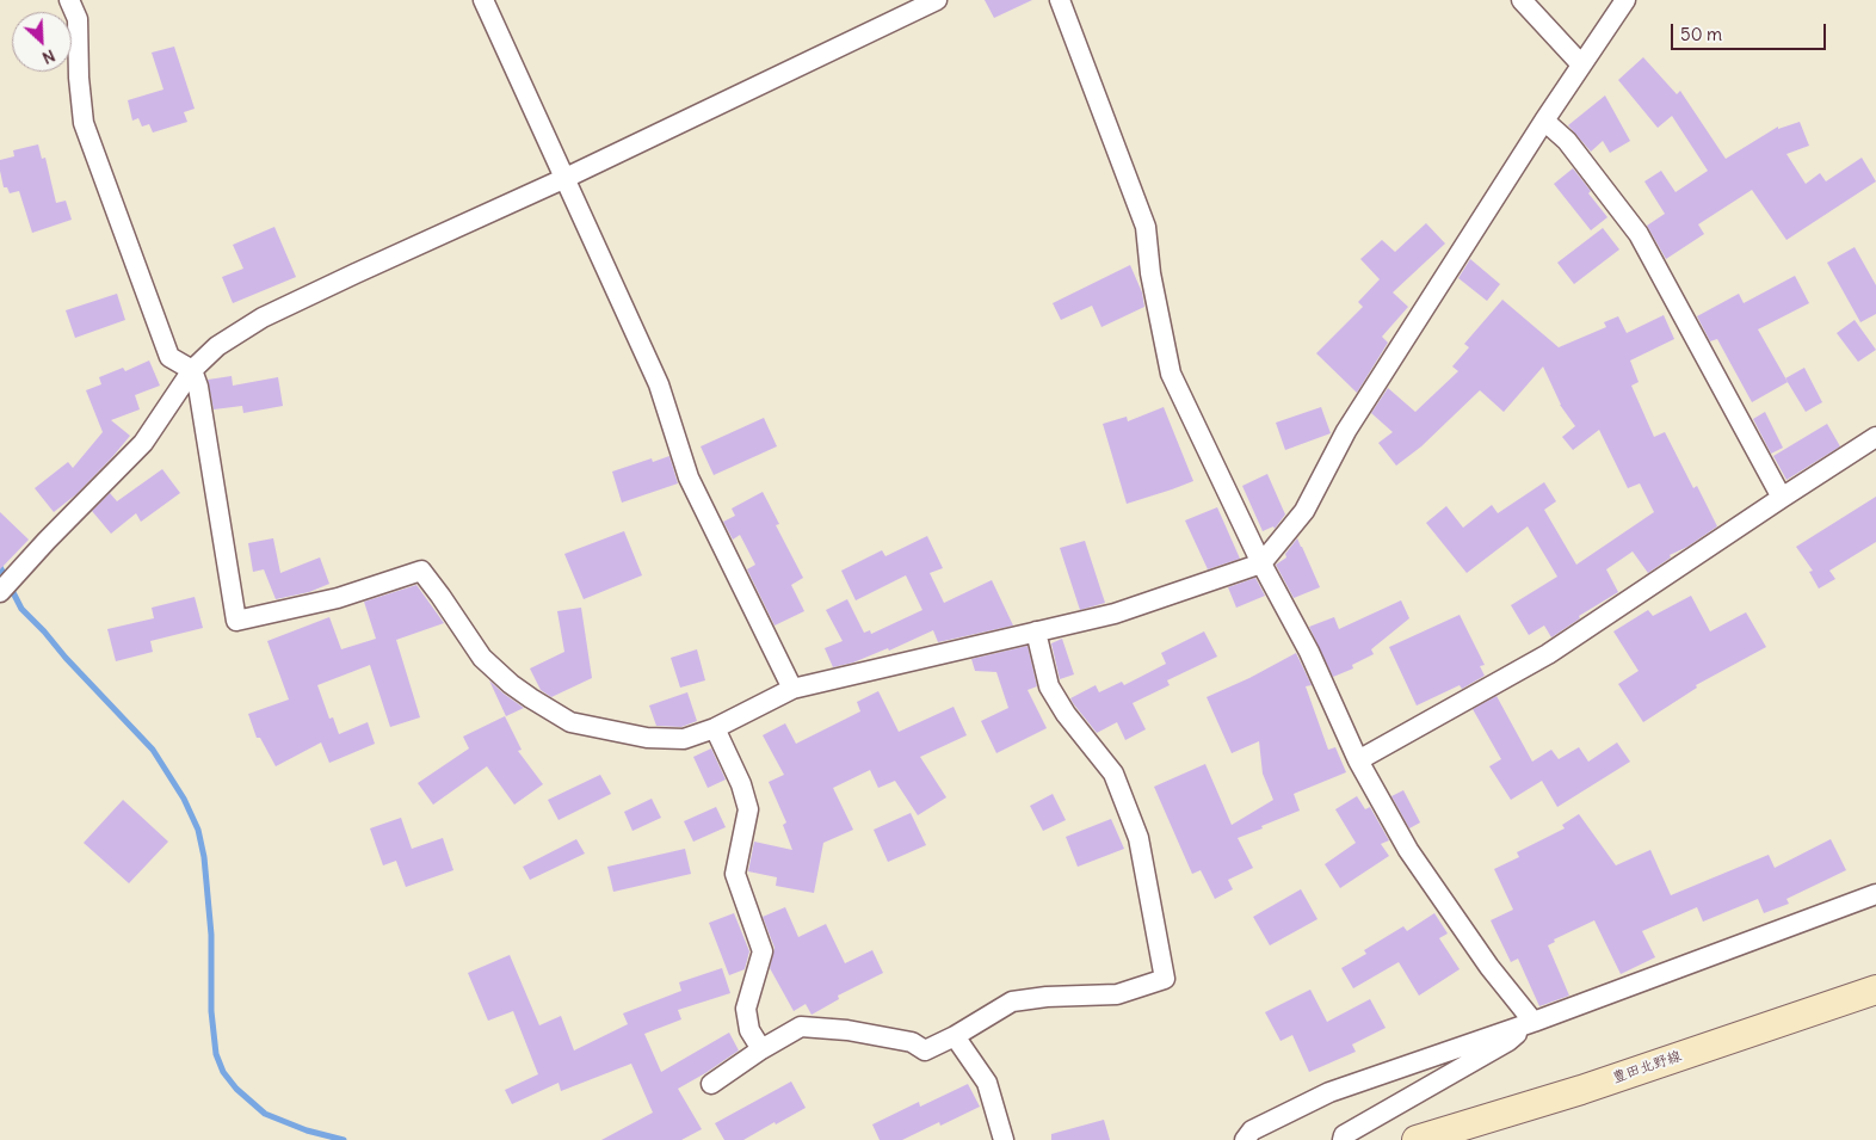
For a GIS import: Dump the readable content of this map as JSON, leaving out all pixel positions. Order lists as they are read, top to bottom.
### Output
{
  "streets": {
    "main road": ["豊田北野線"]
  },
  "scale_bar": "50 m",
  "north": "bottom right"
}
